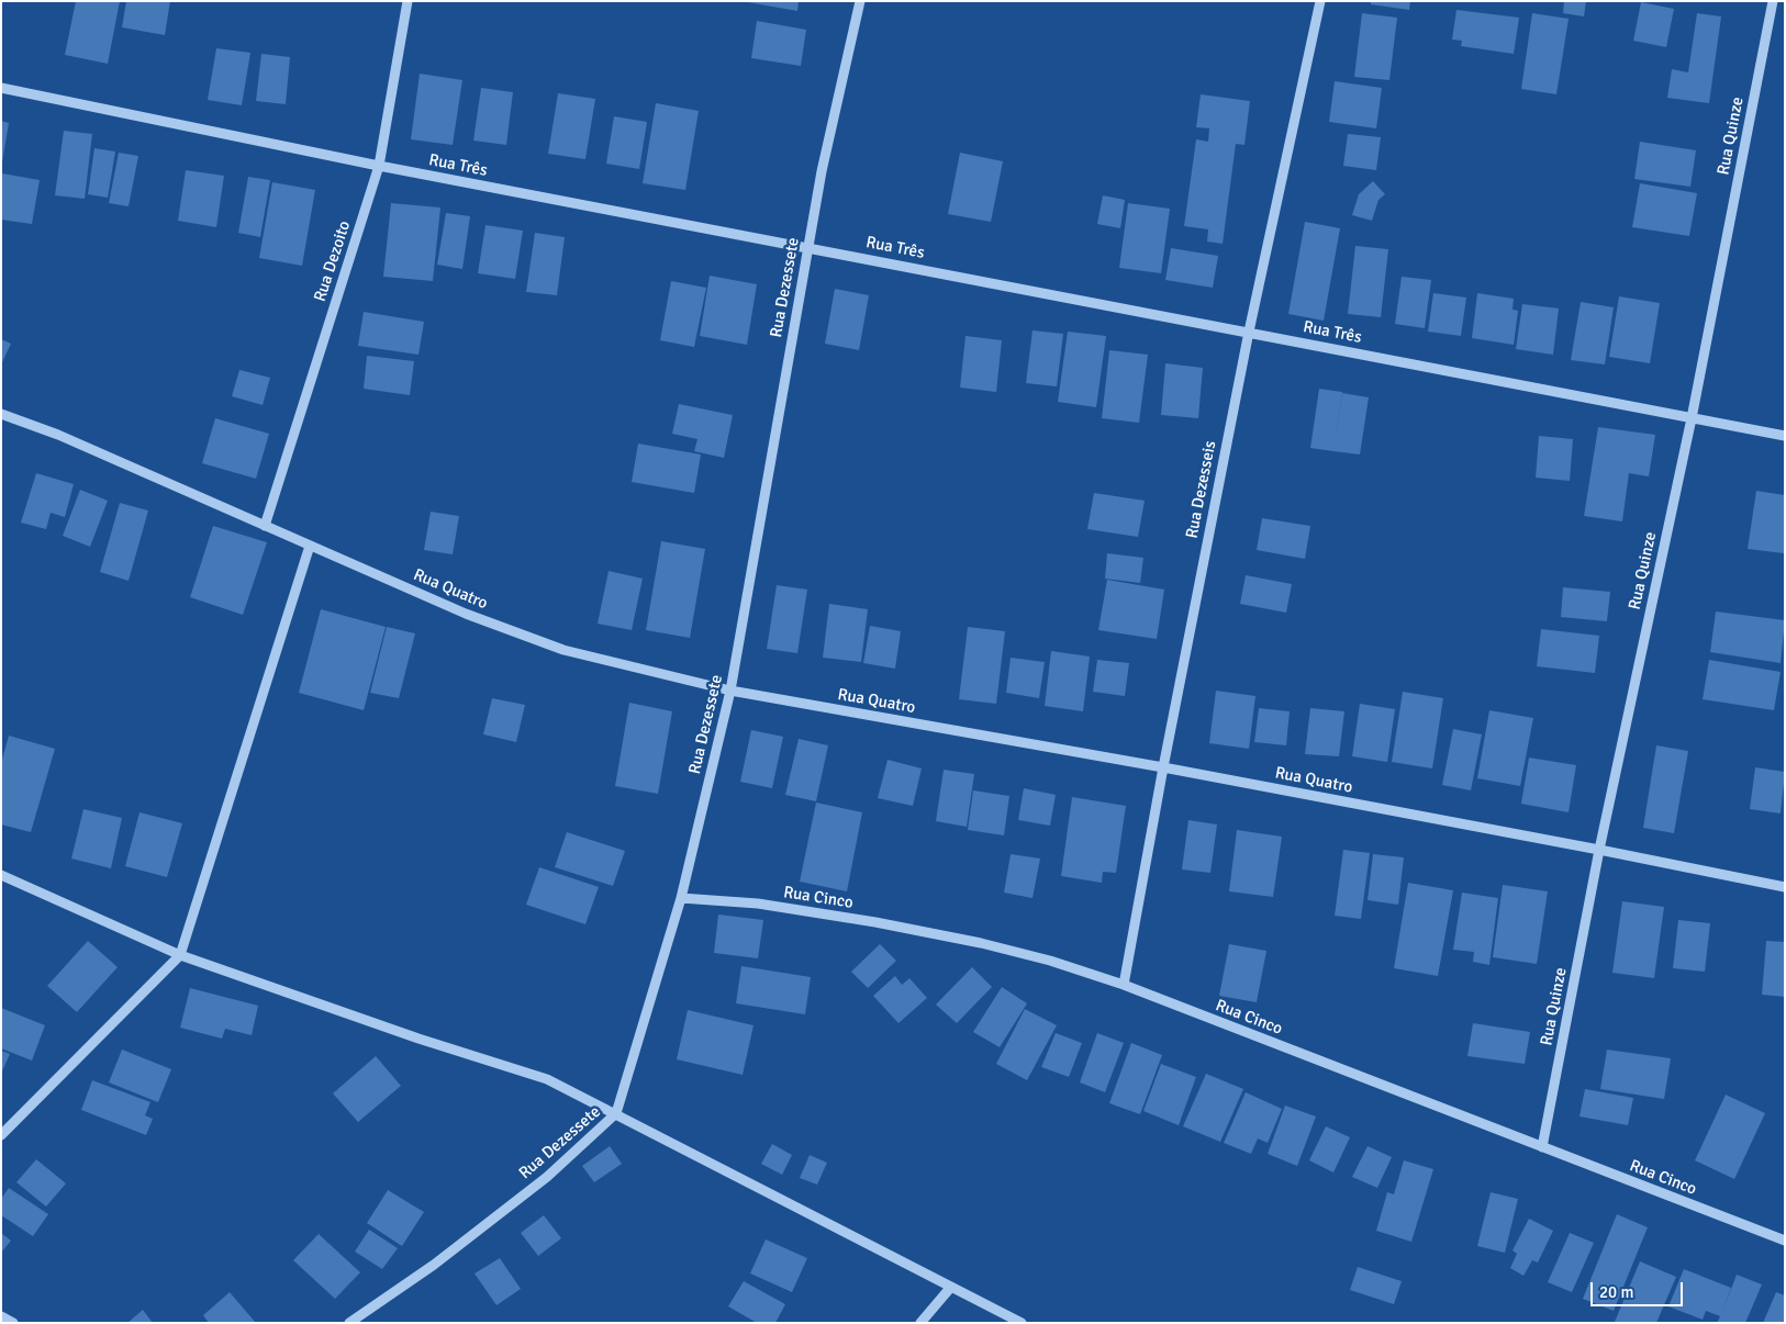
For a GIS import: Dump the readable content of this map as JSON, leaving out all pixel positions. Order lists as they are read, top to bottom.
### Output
{
  "streets": {
    "street": [
      "Rua Quinze",
      "Rua Três",
      "Rua Dezoito",
      "Rua Dezessete",
      "Rua Dezesseis",
      "Rua Quatro",
      "Rua Cinco"
    ]
  },
  "crossings": [
    ["Rua Quinze", "Rua Três"],
    ["Rua Quinze", "Rua Quatro"],
    ["Rua Quinze", "Rua Cinco"],
    ["Rua Três", "Rua Dezoito"],
    ["Rua Três", "Rua Dezessete"],
    ["Rua Três", "Rua Dezesseis"],
    ["Rua Dezoito", "Rua Quatro"],
    ["Rua Dezessete", "Rua Quatro"],
    ["Rua Dezessete", "Rua Cinco"],
    ["Rua Dezesseis", "Rua Quatro"],
    ["Rua Dezesseis", "Rua Cinco"]
  ],
  "scale_bar": "20 m"
}
